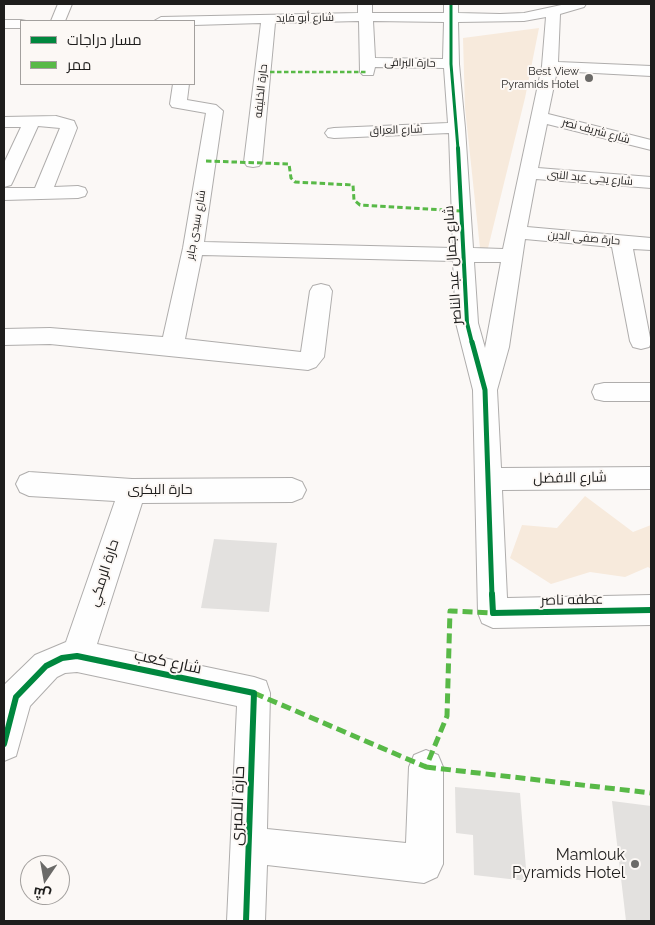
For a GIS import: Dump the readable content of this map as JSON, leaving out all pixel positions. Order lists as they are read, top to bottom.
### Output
{
  "streets": {
    "street": [
      "شارع أبو فايد",
      "حارة البراقى",
      "حارة الخليفه",
      "شارع العراق",
      "شارع شريف نصر",
      "شارع يحى عبد النبى",
      "شارع سيدى جابر",
      "حارة صفى الدين",
      "شارع جمال عبد الناصر",
      "شارع الافضل",
      "حارة البكرى",
      "حارة الرمكي",
      "عطفه ناصر",
      "شارع كعب",
      "حارة الامبرى"
    ]
  },
  "crossings": [
    ["شارع أبو فايد", "حارة البراقى"],
    ["شارع أبو فايد", "حارة الخليفه"],
    ["شارع أبو فايد", "شارع جمال عبد الناصر"],
    ["حارة البراقى", "شارع جمال عبد الناصر"],
    ["شارع العراق", "شارع جمال عبد الناصر"],
    ["شارع شريف نصر", "شارع جمال عبد الناصر"],
    ["شارع يحى عبد النبى", "شارع جمال عبد الناصر"],
    ["حارة صفى الدين", "شارع جمال عبد الناصر"],
    ["شارع جمال عبد الناصر", "شارع الافضل"],
    ["شارع جمال عبد الناصر", "عطفه ناصر"],
    ["حارة البكرى", "حارة الرمكي"],
    ["حارة الرمكي", "شارع كعب"],
    ["شارع كعب", "حارة الامبرى"]
  ],
  "places": ["Best View Pyramids Hotel", "Mamlouk Pyramids Hotel"],
  "legend": ["مسار دراجات", "ممر"],
  "north": "bottom"
}
